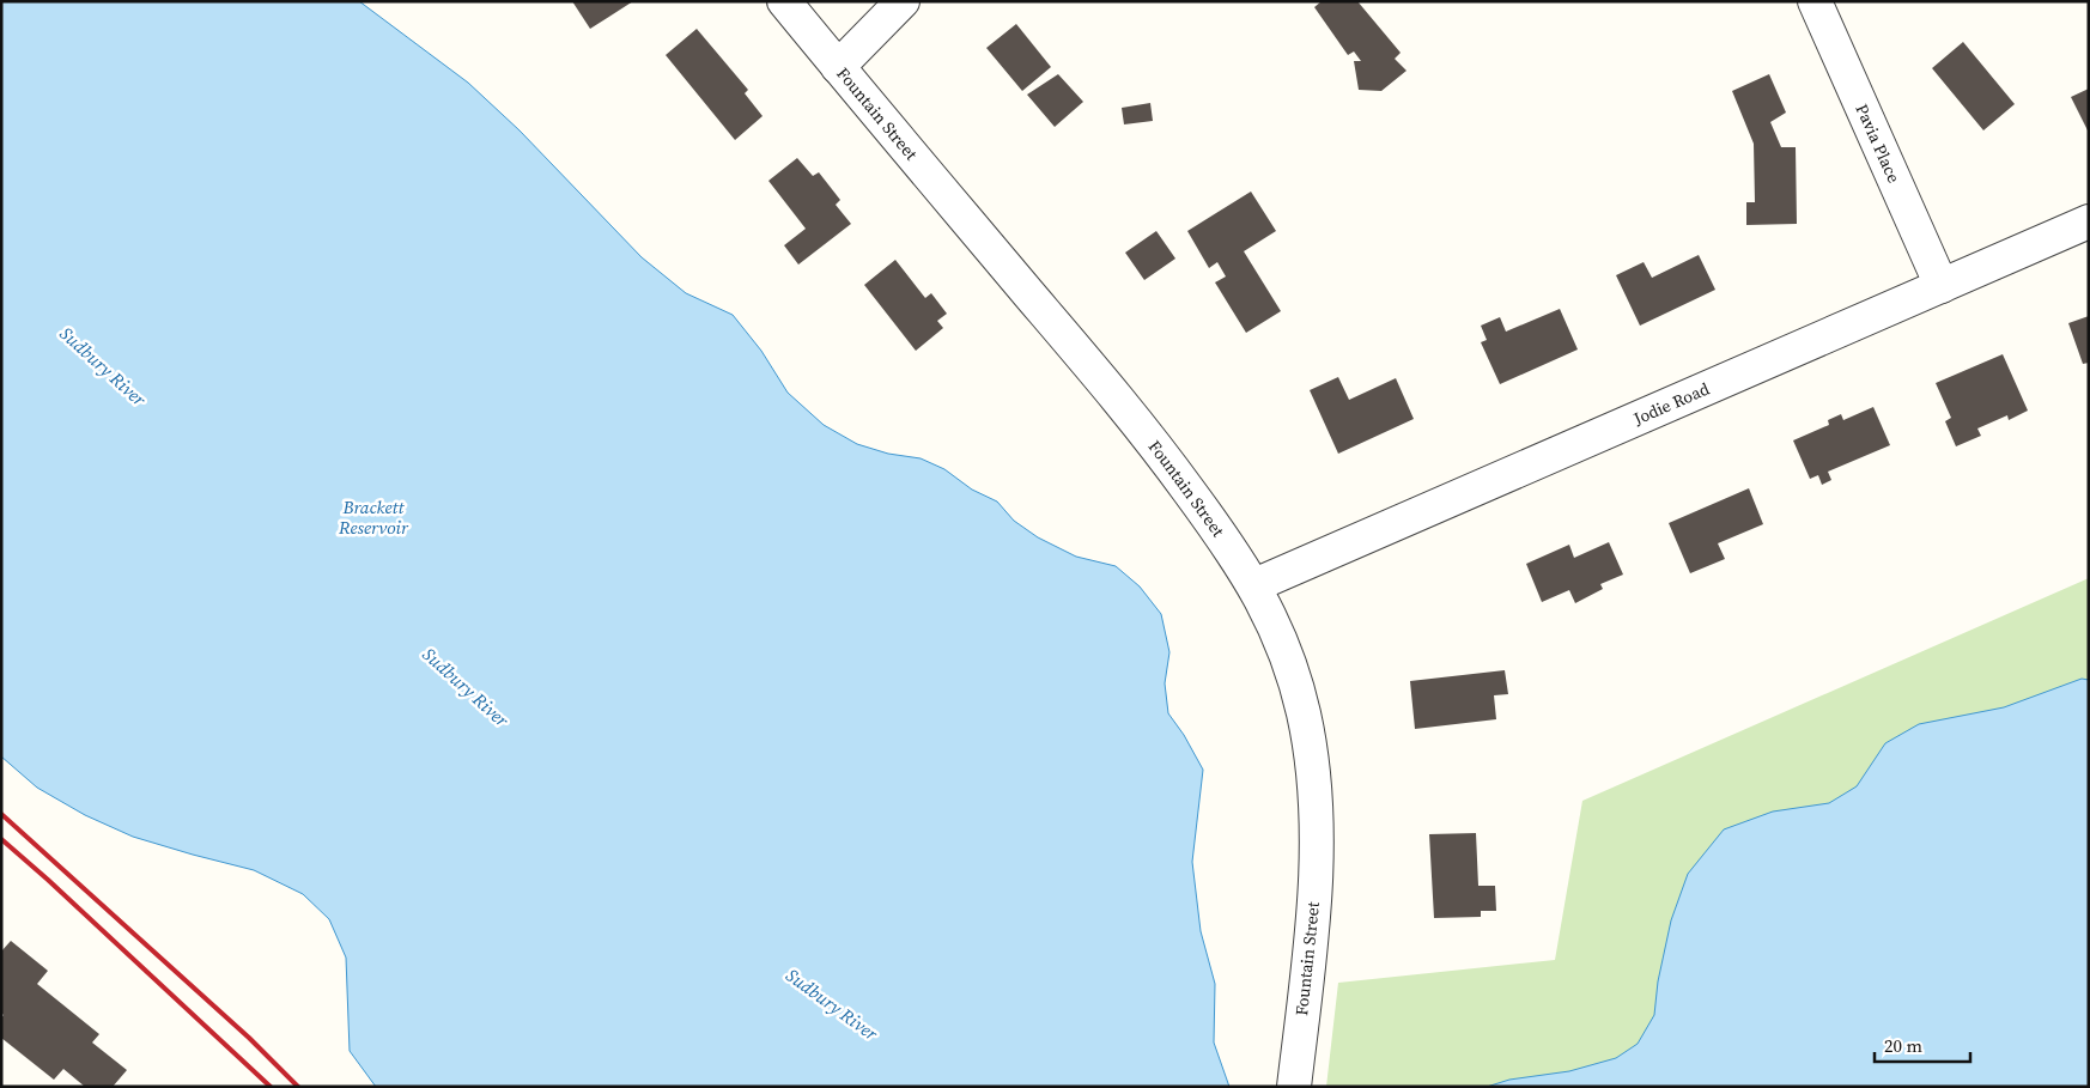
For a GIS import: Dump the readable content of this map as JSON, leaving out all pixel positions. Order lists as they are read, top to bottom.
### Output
{
  "streets": {
    "street": ["Fountain Street", "Pavia Place", "Jodie Road"]
  },
  "crossings": [
    ["Fountain Street", "Jodie Road"],
    ["Pavia Place", "Jodie Road"]
  ],
  "water": ["Sudbury River", "Brackett Reservoir"],
  "scale_bar": "20 m"
}
